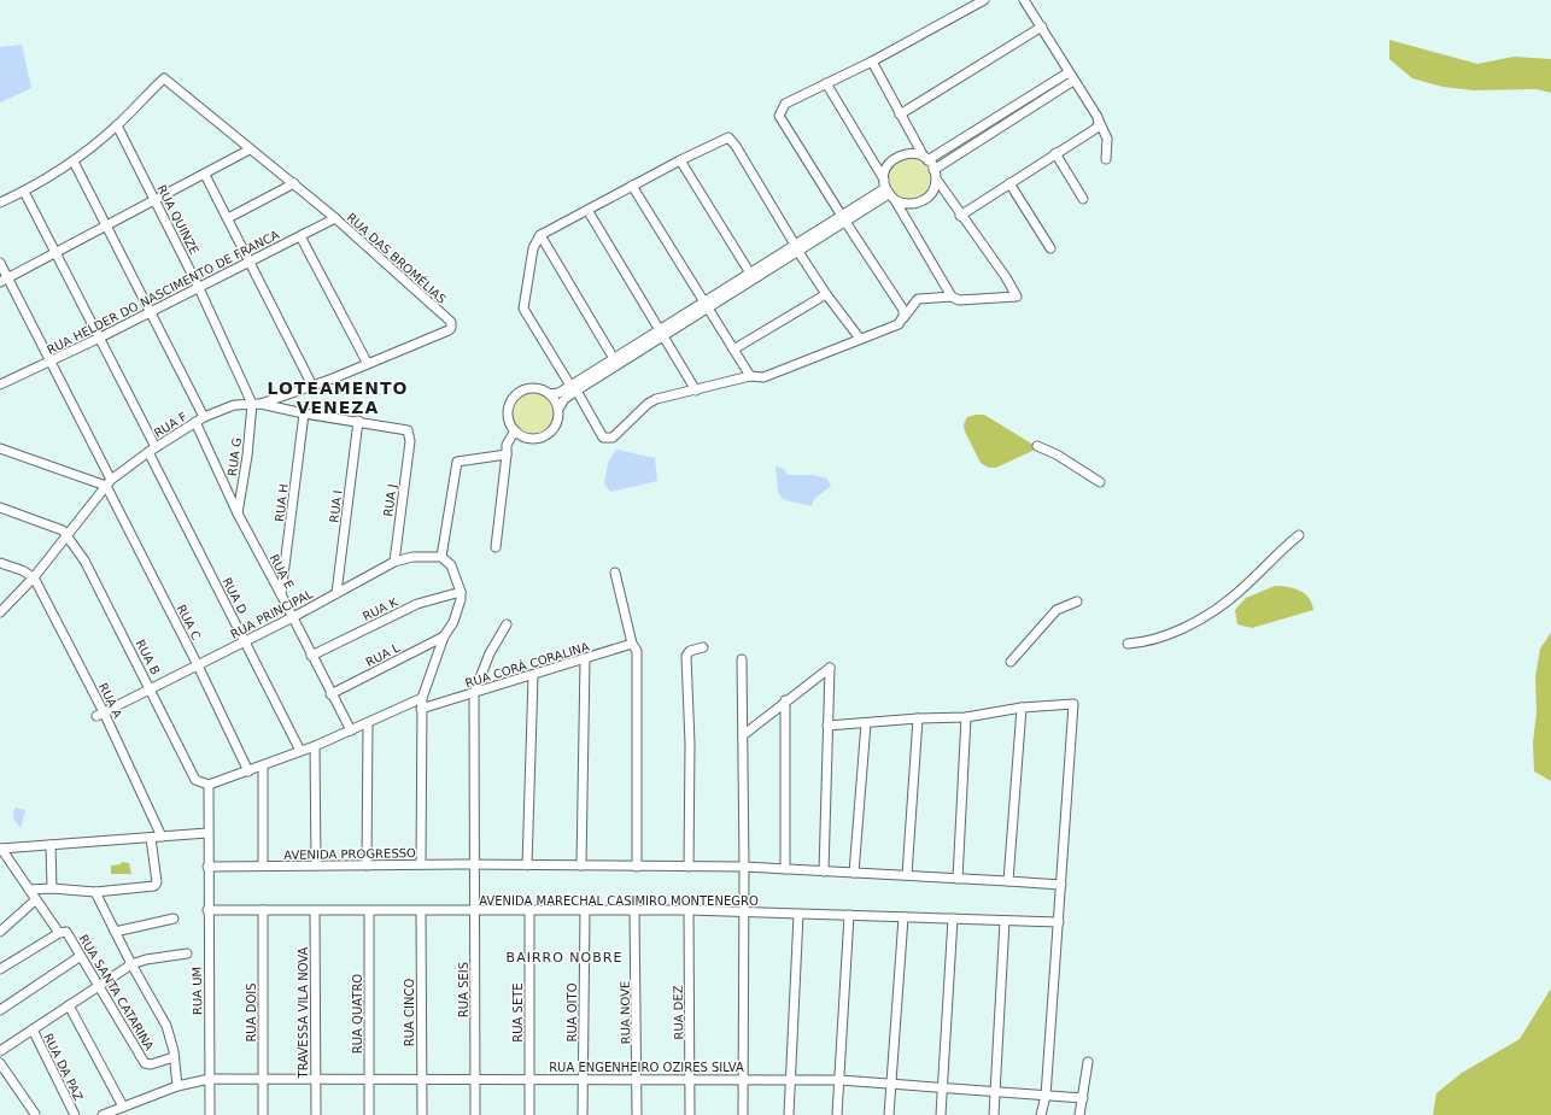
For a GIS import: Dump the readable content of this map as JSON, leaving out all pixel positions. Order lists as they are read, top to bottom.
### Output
{
  "streets": {
    "street": [
      "RUA QUINZE",
      "RUA DAS BROMÉLIAS",
      "RUA HELDER DO NASCIMENTO DE FRANCA",
      "RUA F",
      "RUA G",
      "RUA J",
      "RUA H",
      "RUA I",
      "RUA E",
      "RUA D",
      "RUA K",
      "RUA PRINCIPAL",
      "RUA C",
      "RUA L",
      "RUA B",
      "RUA CORÁ CORALINA",
      "RUA A",
      "AVENIDA PROGRESSO",
      "AVENIDA MARECHAL CASIMIRO MONTENEGRO",
      "RUA SEIS",
      "RUA UM",
      "RUA SANTA CATARINA",
      "RUA DOIS",
      "TRAVESSA VILA NOVA",
      "RUA CINCO",
      "RUA SETE",
      "RUA OITO",
      "RUA NOVE",
      "RUA DEZ",
      "RUA QUATRO",
      "RUA DA PAZ",
      "RUA ENGENHEIRO OZIRES SILVA"
    ]
  },
  "crossings": [
    ["RUA QUINZE", "RUA DAS BROMÉLIAS"],
    ["RUA QUINZE", "RUA HELDER DO NASCIMENTO DE FRANCA"],
    ["RUA QUINZE", "RUA F"],
    ["RUA QUINZE", "RUA G"],
    ["RUA DAS BROMÉLIAS", "RUA HELDER DO NASCIMENTO DE FRANCA"],
    ["RUA DAS BROMÉLIAS", "RUA F"],
    ["RUA DAS BROMÉLIAS", "RUA G"],
    ["RUA HELDER DO NASCIMENTO DE FRANCA", "RUA D"],
    ["RUA HELDER DO NASCIMENTO DE FRANCA", "RUA C"],
    ["RUA F", "RUA G"],
    ["RUA F", "RUA J"],
    ["RUA F", "RUA H"],
    ["RUA F", "RUA I"],
    ["RUA F", "RUA E"],
    ["RUA F", "RUA D"],
    ["RUA F", "RUA C"],
    ["RUA F", "RUA B"],
    ["RUA F", "RUA A"],
    ["RUA G", "RUA E"],
    ["RUA J", "RUA PRINCIPAL"],
    ["RUA H", "RUA E"],
    ["RUA I", "RUA PRINCIPAL"],
    ["RUA E", "RUA K"],
    ["RUA E", "RUA PRINCIPAL"],
    ["RUA E", "RUA L"],
    ["RUA D", "RUA PRINCIPAL"],
    ["RUA PRINCIPAL", "RUA C"],
    ["RUA PRINCIPAL", "RUA B"],
    ["RUA PRINCIPAL", "RUA A"],
    ["RUA CORÁ CORALINA", "RUA SEIS"],
    ["AVENIDA PROGRESSO", "RUA SEIS"],
    ["AVENIDA PROGRESSO", "RUA UM"],
    ["AVENIDA MARECHAL CASIMIRO MONTENEGRO", "RUA SEIS"],
    ["AVENIDA MARECHAL CASIMIRO MONTENEGRO", "RUA UM"],
    ["AVENIDA MARECHAL CASIMIRO MONTENEGRO", "RUA DOIS"],
    ["AVENIDA MARECHAL CASIMIRO MONTENEGRO", "TRAVESSA VILA NOVA"],
    ["AVENIDA MARECHAL CASIMIRO MONTENEGRO", "RUA CINCO"],
    ["AVENIDA MARECHAL CASIMIRO MONTENEGRO", "RUA SETE"],
    ["AVENIDA MARECHAL CASIMIRO MONTENEGRO", "RUA OITO"],
    ["AVENIDA MARECHAL CASIMIRO MONTENEGRO", "RUA NOVE"],
    ["AVENIDA MARECHAL CASIMIRO MONTENEGRO", "RUA DEZ"],
    ["AVENIDA MARECHAL CASIMIRO MONTENEGRO", "RUA QUATRO"],
    ["RUA SEIS", "RUA ENGENHEIRO OZIRES SILVA"],
    ["RUA UM", "RUA ENGENHEIRO OZIRES SILVA"],
    ["RUA DOIS", "RUA ENGENHEIRO OZIRES SILVA"],
    ["TRAVESSA VILA NOVA", "RUA ENGENHEIRO OZIRES SILVA"],
    ["RUA CINCO", "RUA ENGENHEIRO OZIRES SILVA"],
    ["RUA SETE", "RUA ENGENHEIRO OZIRES SILVA"],
    ["RUA OITO", "RUA ENGENHEIRO OZIRES SILVA"],
    ["RUA NOVE", "RUA ENGENHEIRO OZIRES SILVA"],
    ["RUA DEZ", "RUA ENGENHEIRO OZIRES SILVA"],
    ["RUA QUATRO", "RUA ENGENHEIRO OZIRES SILVA"]
  ],
  "districts": ["LOTEAMENTO VENEZA", "BAIRRO NOBRE"]
}
